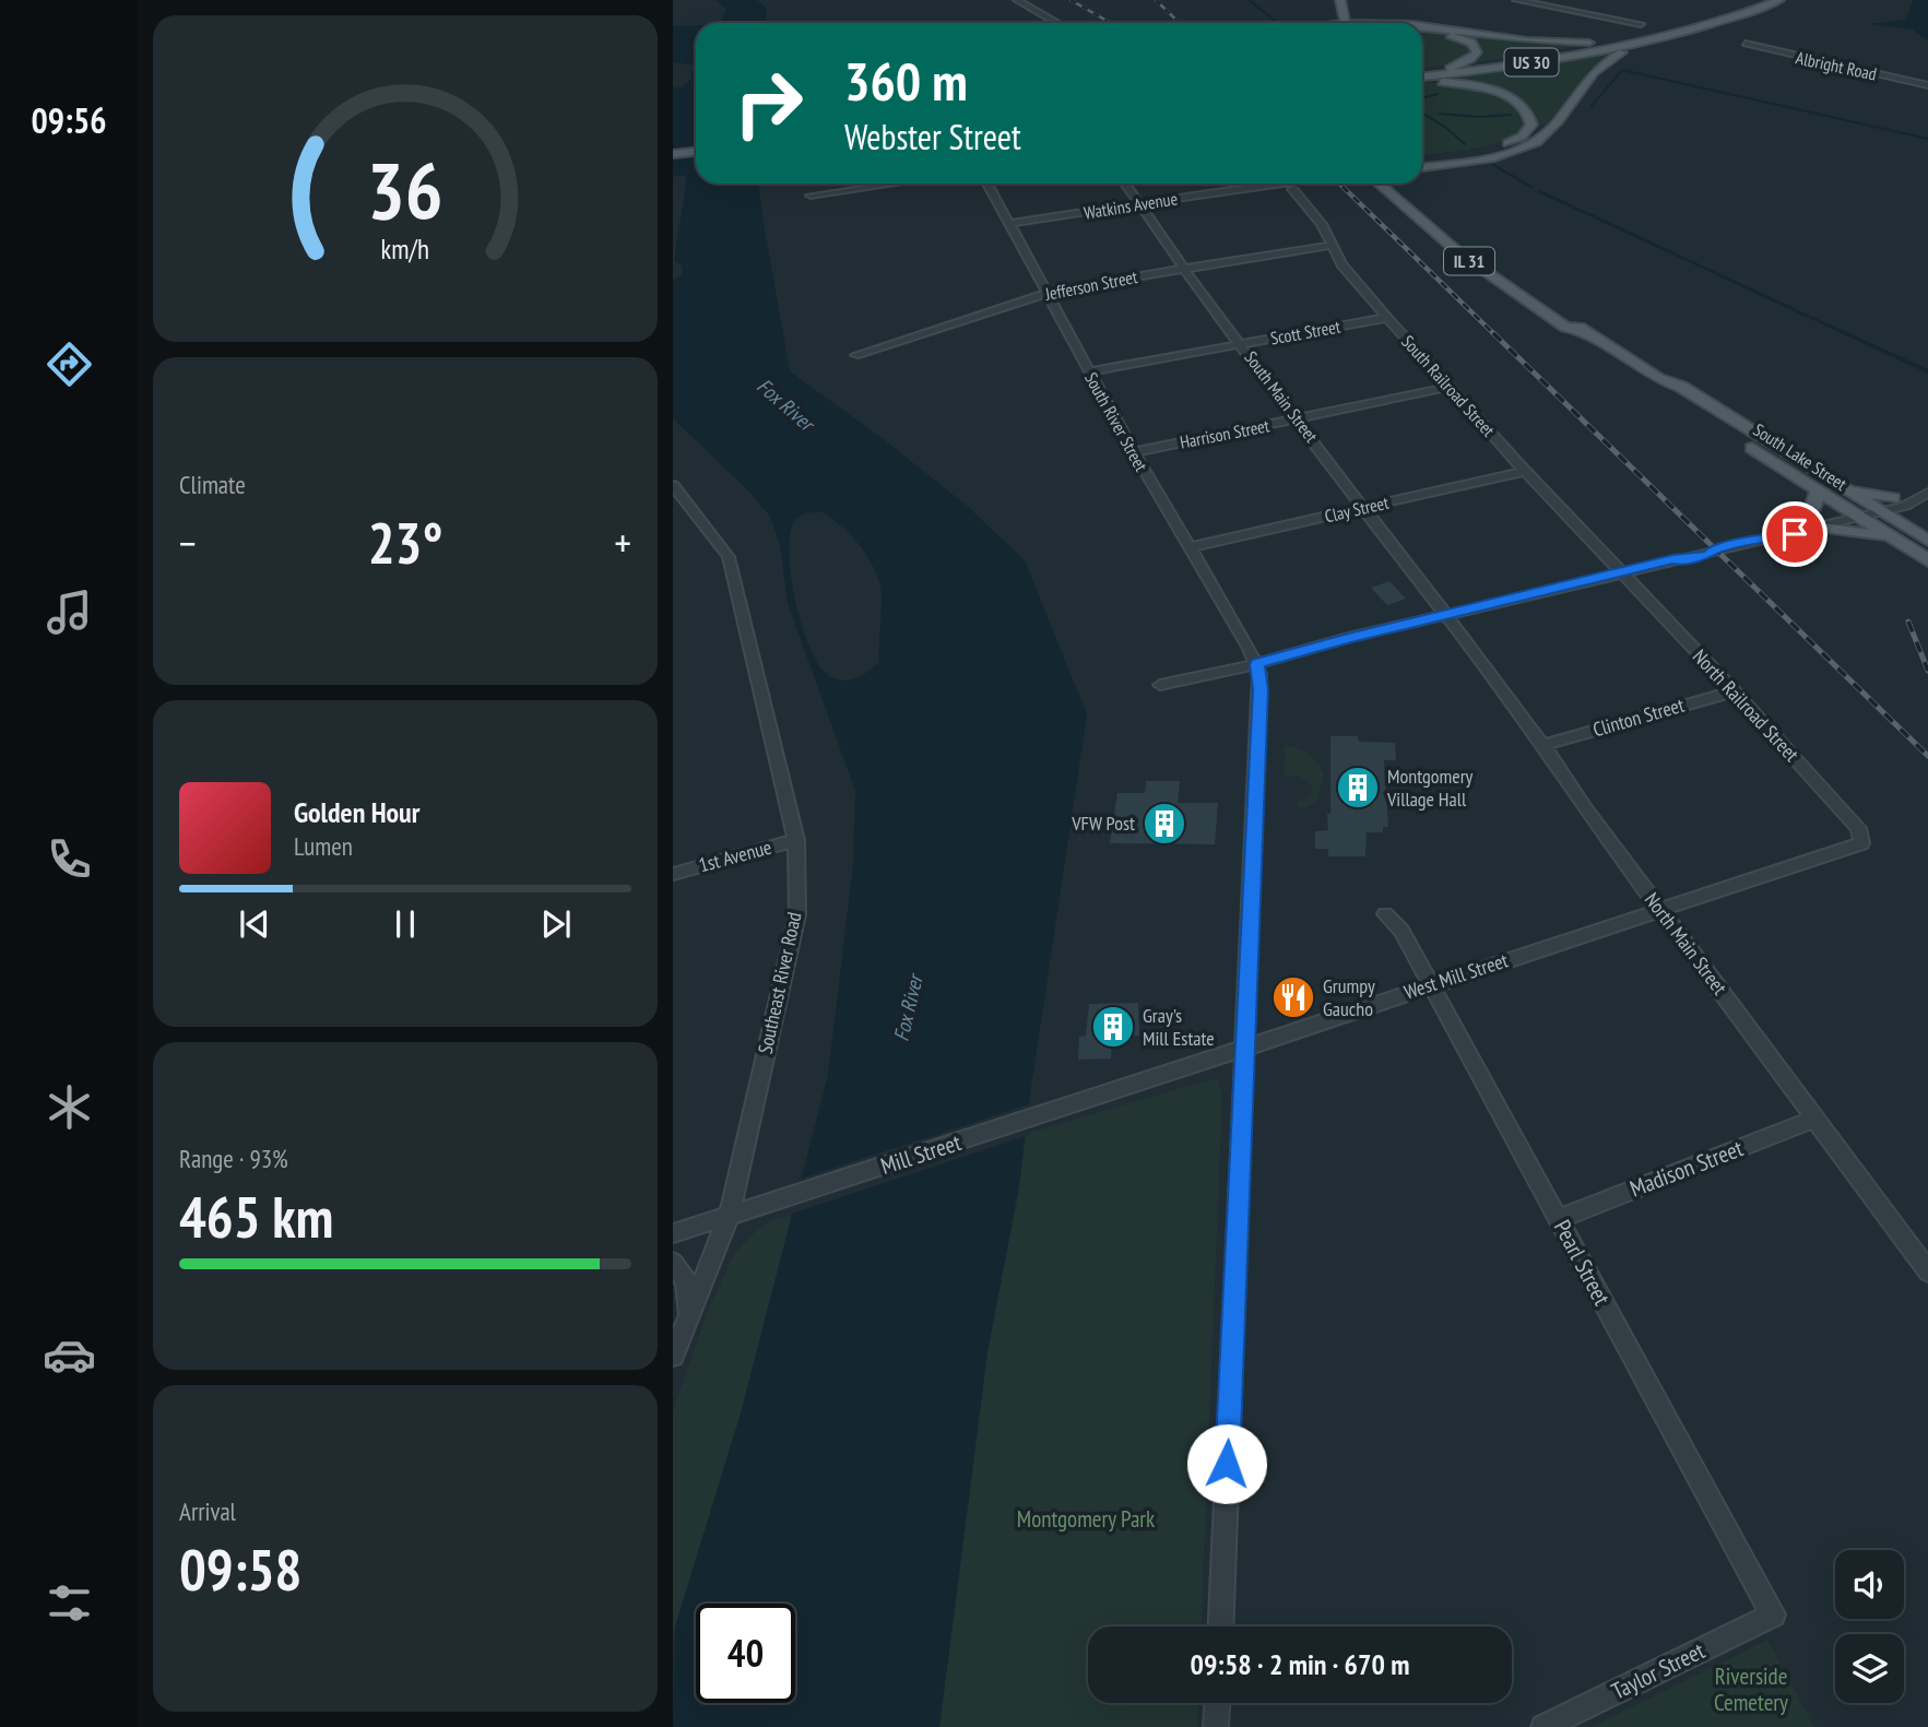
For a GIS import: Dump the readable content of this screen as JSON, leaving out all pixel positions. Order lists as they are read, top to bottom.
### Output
{
  "streets": {
    "main road": ["US 30", "IL 31", "South Lake Street"],
    "street": [
      "Albright Road",
      "Watkins Avenue",
      "Jefferson Street",
      "Scott Street",
      "South Railroad Street",
      "South Main Street",
      "South River Street",
      "Harrison Street",
      "Clay Street",
      "North Railroad Street",
      "Clinton Street",
      "1st Avenue",
      "North Main Street",
      "West Mill Street",
      "Southeast River Road",
      "Mill Street",
      "Madison Street",
      "Pearl Street",
      "Taylor Street"
    ]
  },
  "crossings": [
    ["Watkins Avenue", "South Main Street"],
    ["Watkins Avenue", "South River Street"],
    ["Jefferson Street", "South Railroad Street"],
    ["Jefferson Street", "South Main Street"],
    ["Jefferson Street", "South River Street"],
    ["Scott Street", "South Railroad Street"],
    ["Scott Street", "South Main Street"],
    ["Scott Street", "South River Street"],
    ["South Railroad Street", "Harrison Street"],
    ["South Railroad Street", "Clay Street"],
    ["South Railroad Street", "North Railroad Street"],
    ["South Main Street", "Harrison Street"],
    ["South Main Street", "Clay Street"],
    ["South Main Street", "North Main Street"],
    ["South River Street", "Harrison Street"],
    ["South River Street", "Clay Street"],
    ["North Railroad Street", "Clinton Street"],
    ["North Railroad Street", "West Mill Street"],
    ["Clinton Street", "North Main Street"],
    ["1st Avenue", "Southeast River Road"],
    ["North Main Street", "West Mill Street"],
    ["North Main Street", "Madison Street"],
    ["West Mill Street", "Mill Street"],
    ["West Mill Street", "Pearl Street"],
    ["Southeast River Road", "Mill Street"],
    ["Madison Street", "Pearl Street"],
    ["Pearl Street", "Taylor Street"]
  ],
  "water": ["Fox River"],
  "parks": ["Montgomery Park", "Riverside Cemetery"],
  "places": {
    "building": ["Montgomery Village Hall", "VFW Post", "Gray's Mill Estate"],
    "restaurant": ["Grumpy Gaucho"]
  },
  "page": {
    "tabs": "09:56",
    "turn": ["360 m", "Webster Street"],
    "tile": [
      "Climate",
      ["Range · 93%", "465 km"],
      ["Arrival", "09:58"]
    ],
    "heat": ["−", "23°", "+"],
    "song": ["Golden Hour", "Lumen"],
    "limit": "40",
    "trip": "09:58 · 2 min · 670 m",
    "gauge": ["36", "km/h"]
  }
}
